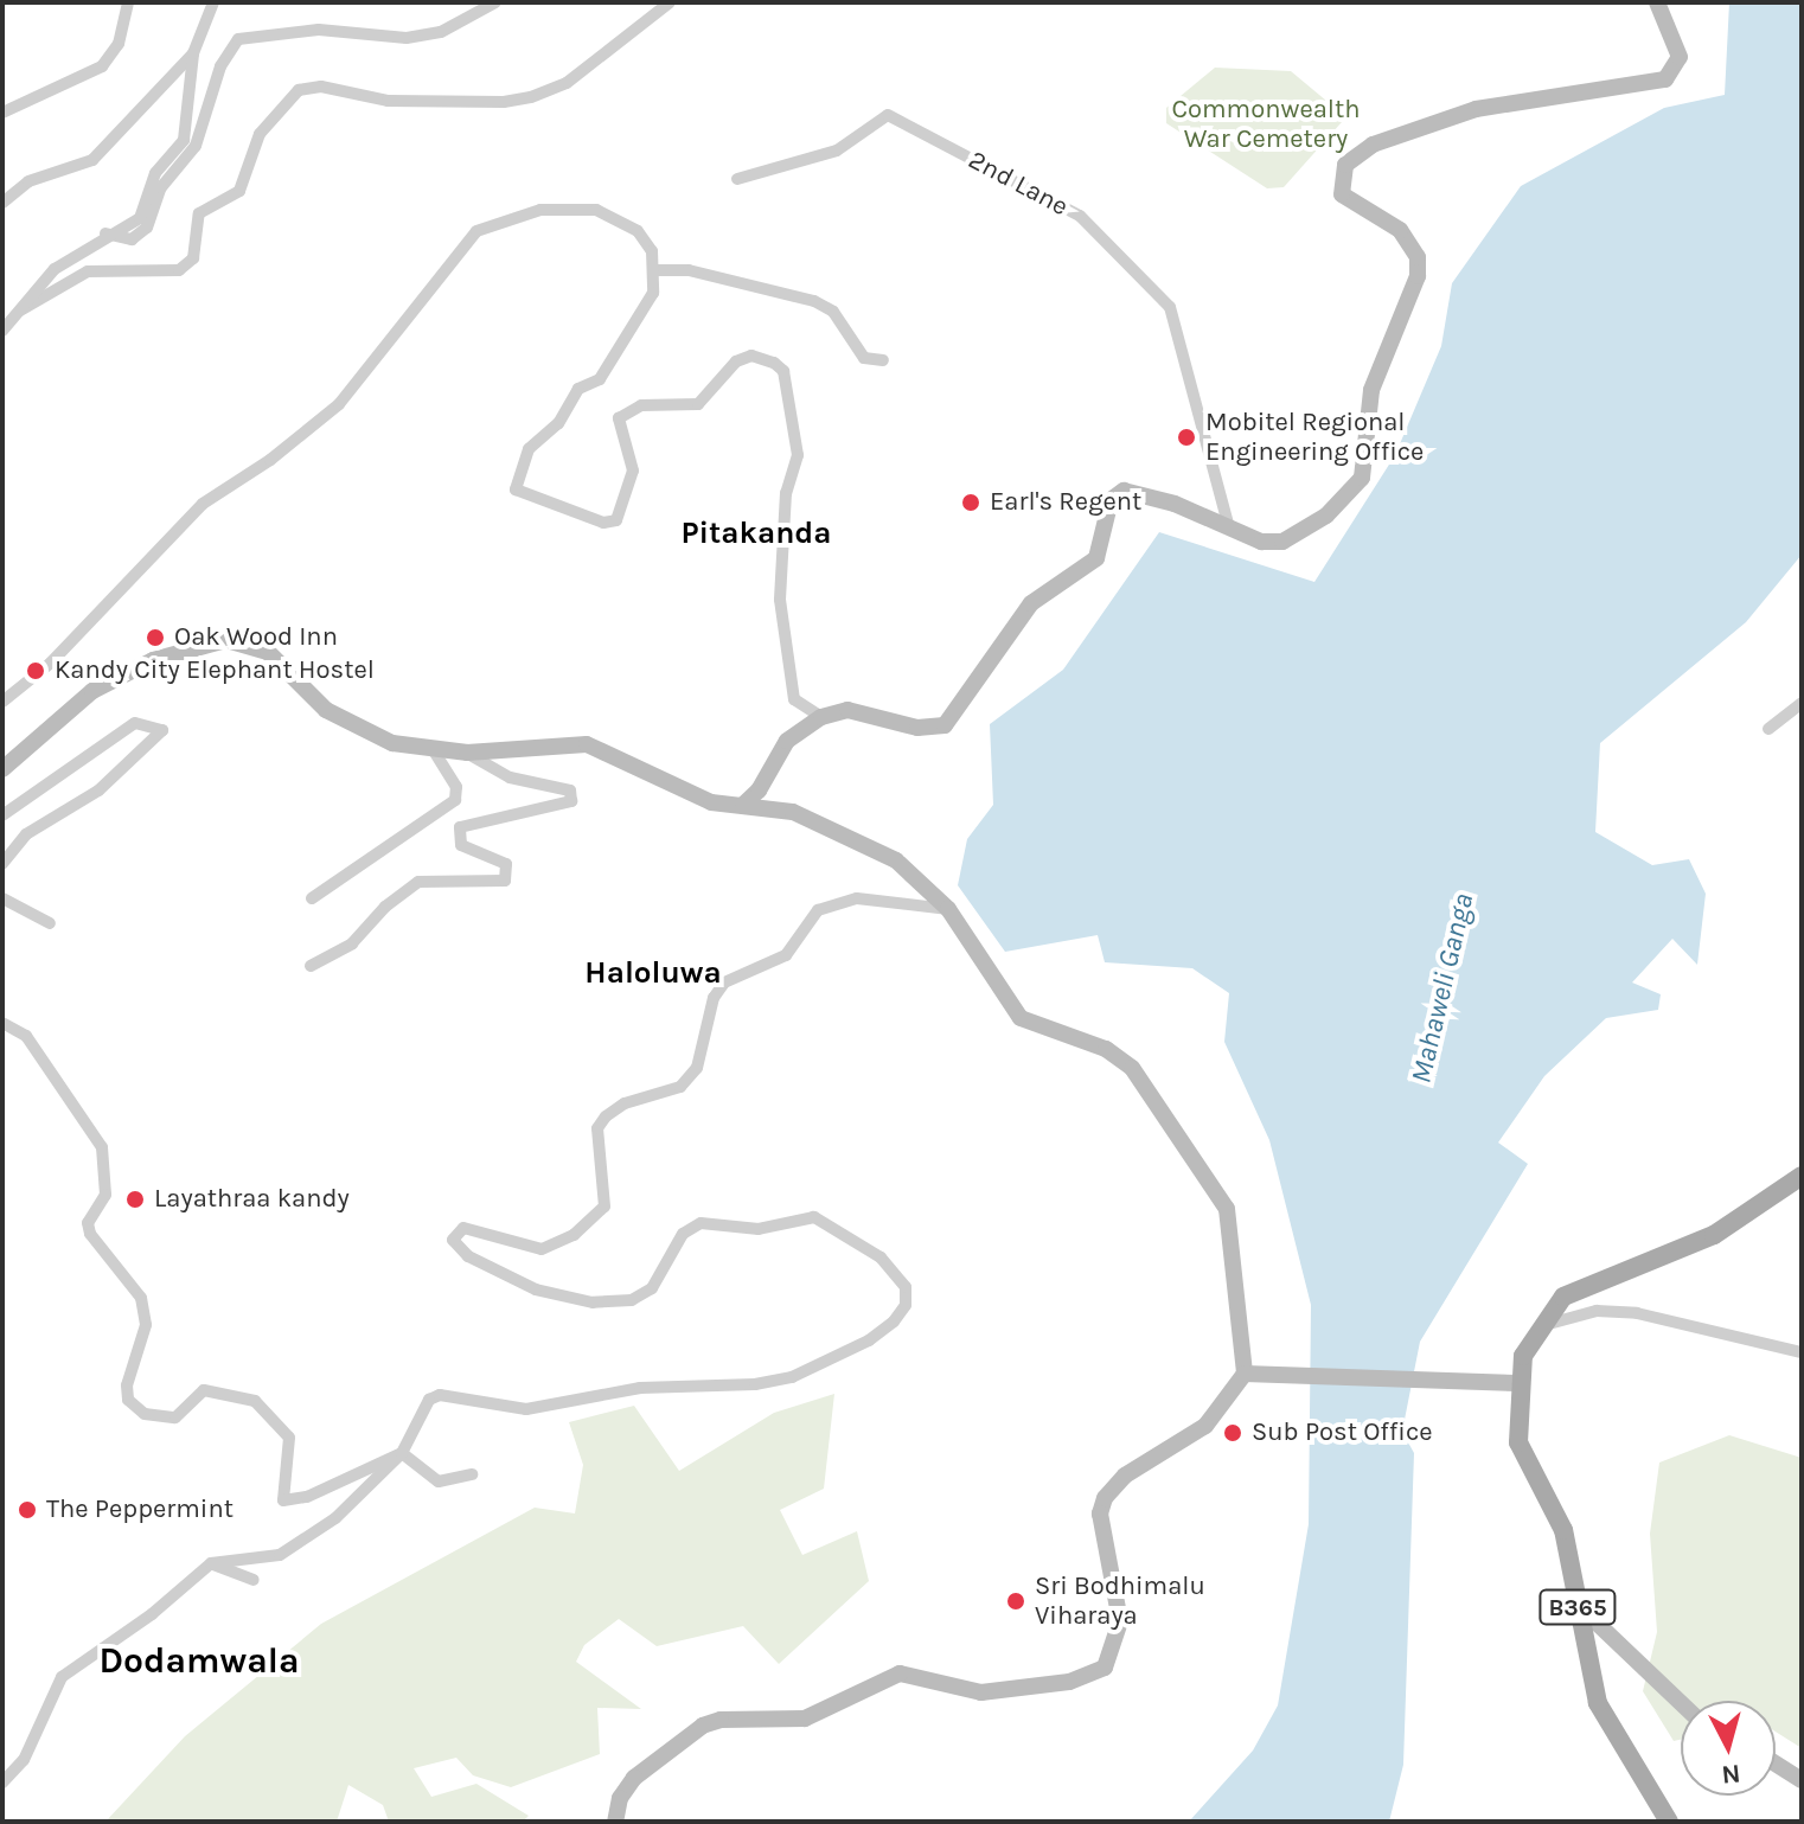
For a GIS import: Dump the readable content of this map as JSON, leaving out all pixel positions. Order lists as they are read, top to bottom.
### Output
{
  "streets": {
    "main road": ["B365"],
    "street": ["2nd Lane"]
  },
  "districts": ["Pitakanda", "Haloluwa", "Dodamwala"],
  "water": ["Mahaweli Ganga"],
  "parks": ["Commonwealth War Cemetery"],
  "places": [
    "Mobitel Regional Engineering Office",
    "Earl's Regent",
    "Oak Wood Inn",
    "Kandy City Elephant Hostel",
    "Layathraa kandy",
    "Sub Post Office",
    "The Peppermint",
    "Sri Bodhimalu Viharaya"
  ],
  "north": "bottom"
}
